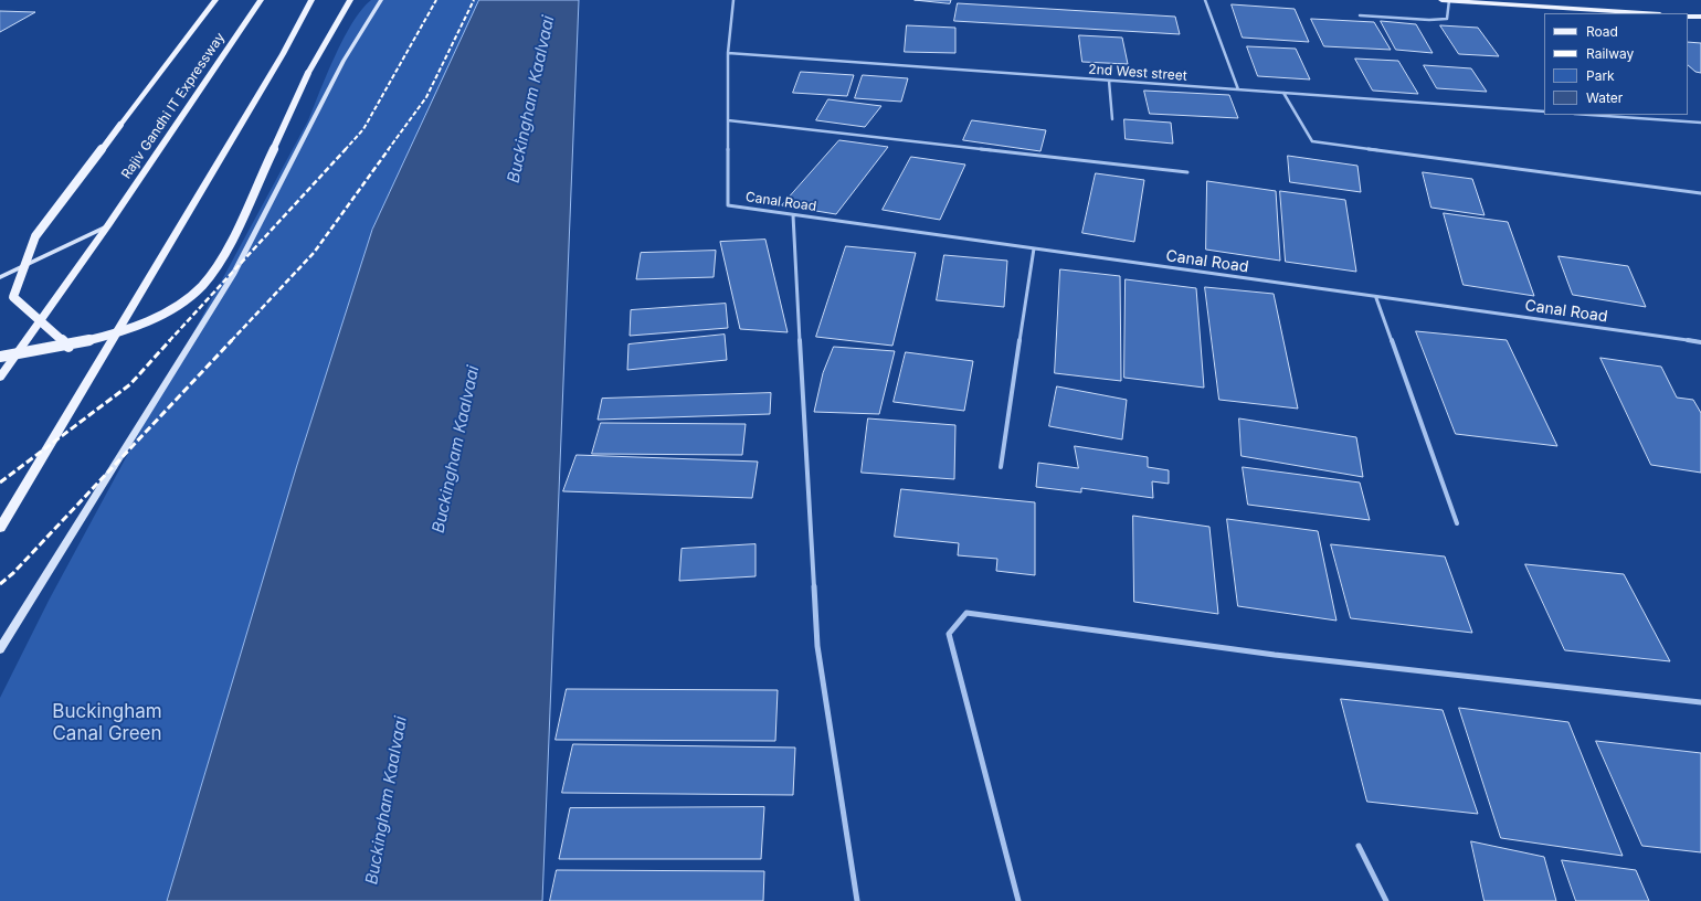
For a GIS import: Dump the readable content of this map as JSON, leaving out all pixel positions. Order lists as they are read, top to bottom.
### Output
{
  "streets": {
    "main road": ["Rajiv Gandhi IT Expressway"],
    "street": ["2nd West street", "Canal Road"]
  },
  "crossings": [
    ["2nd West street", "Canal Road"]
  ],
  "water": ["Buckingham Kaalvaai"],
  "parks": ["Buckingham Canal Green"],
  "legend": [
    "Road",
    "Railway",
    "Park",
    "Water"
  ]
}
